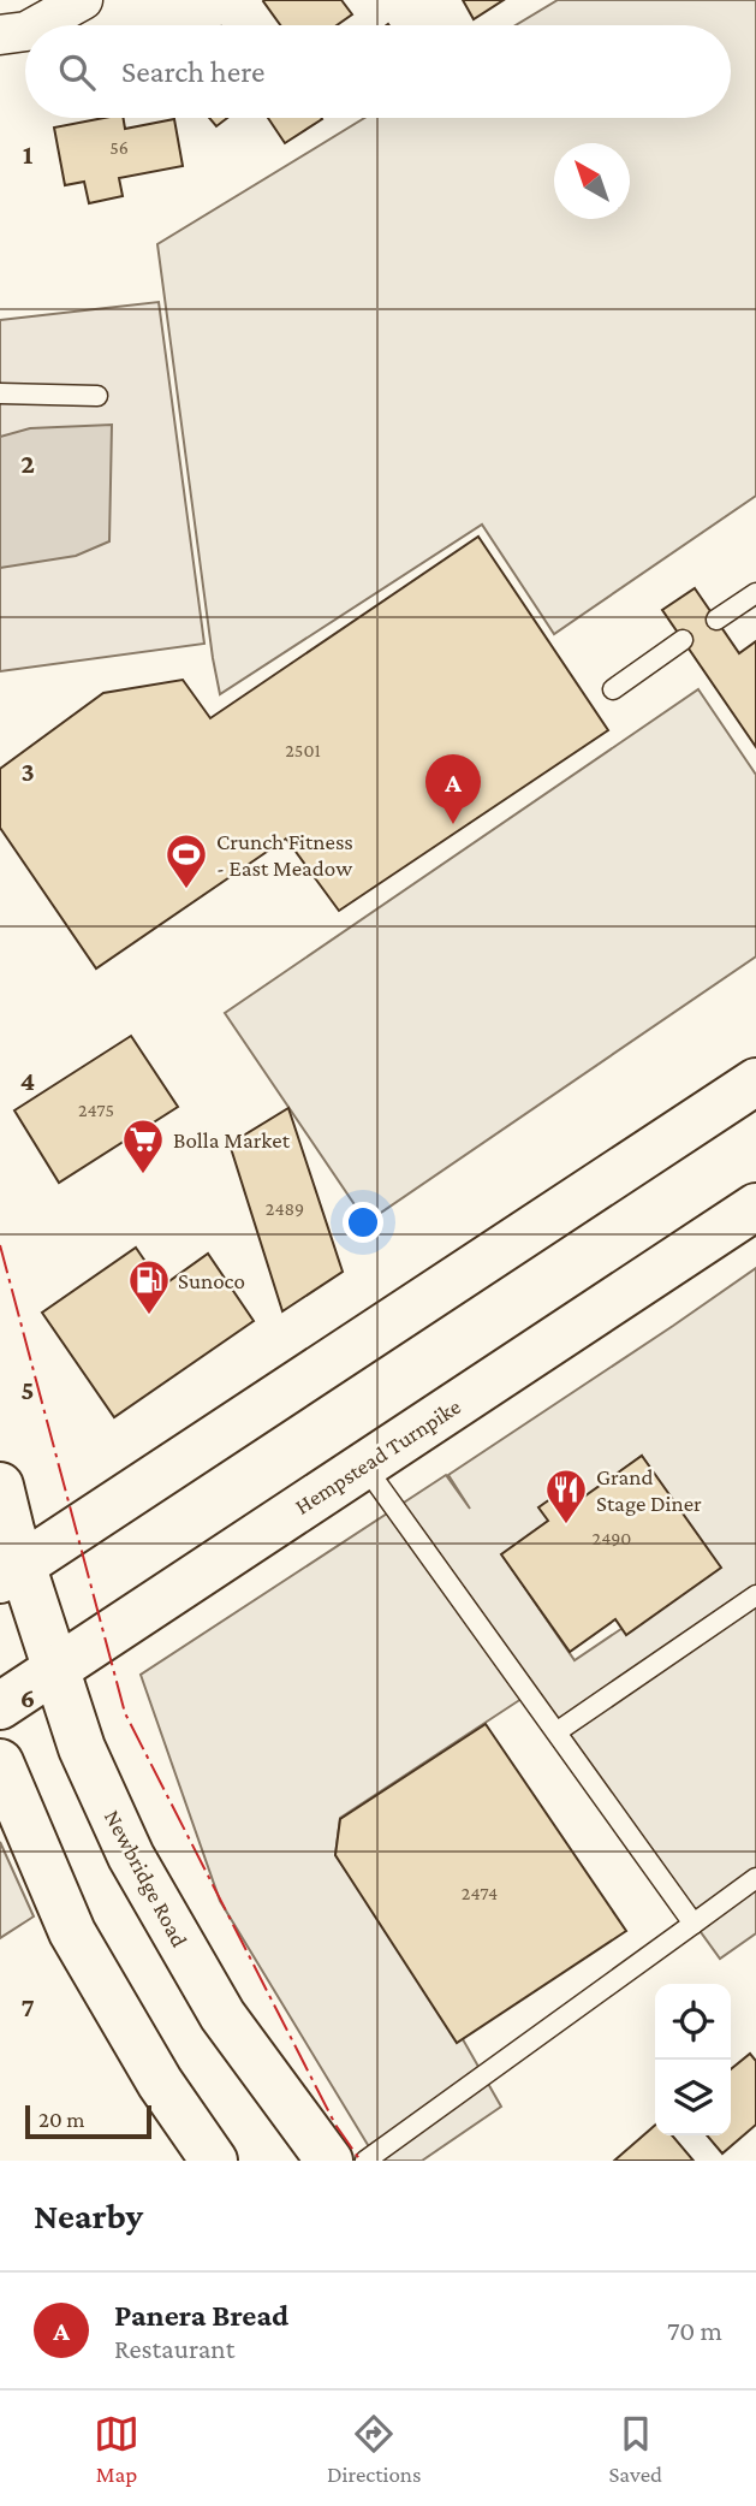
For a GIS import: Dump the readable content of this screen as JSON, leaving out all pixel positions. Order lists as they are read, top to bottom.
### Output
{
  "streets": {
    "main road": ["Hempstead Turnpike", "Newbridge Road"]
  },
  "crossings": [
    ["Hempstead Turnpike", "Newbridge Road"]
  ],
  "places": {
    "sports": ["Crunch Fitness - East Meadow"],
    "supermarket": ["Bolla Market"],
    "fuel station": ["Sunoco"],
    "restaurant": ["Grand Stage Diner"]
  },
  "house_numbers": [
    "56",
    "2501",
    "2475",
    "2489",
    "2490",
    "2474"
  ],
  "scale_bar": "20 m",
  "north": "top left",
  "page": {
    "search": "Search here",
    "pins": "A",
    "scale": "20 m",
    "heading": "Nearby",
    "list": [
      {
        "mark": "A",
        "name": "Panera Bread",
        "note": "Restaurant",
        "value": "70 m"
      }
    ],
    "nav": ["Map", "Directions", "Saved"]
  },
  "grid": {
    "rows": [
      "1",
      "2",
      "3",
      "4",
      "5",
      "6",
      "7"
    ]
  }
}
